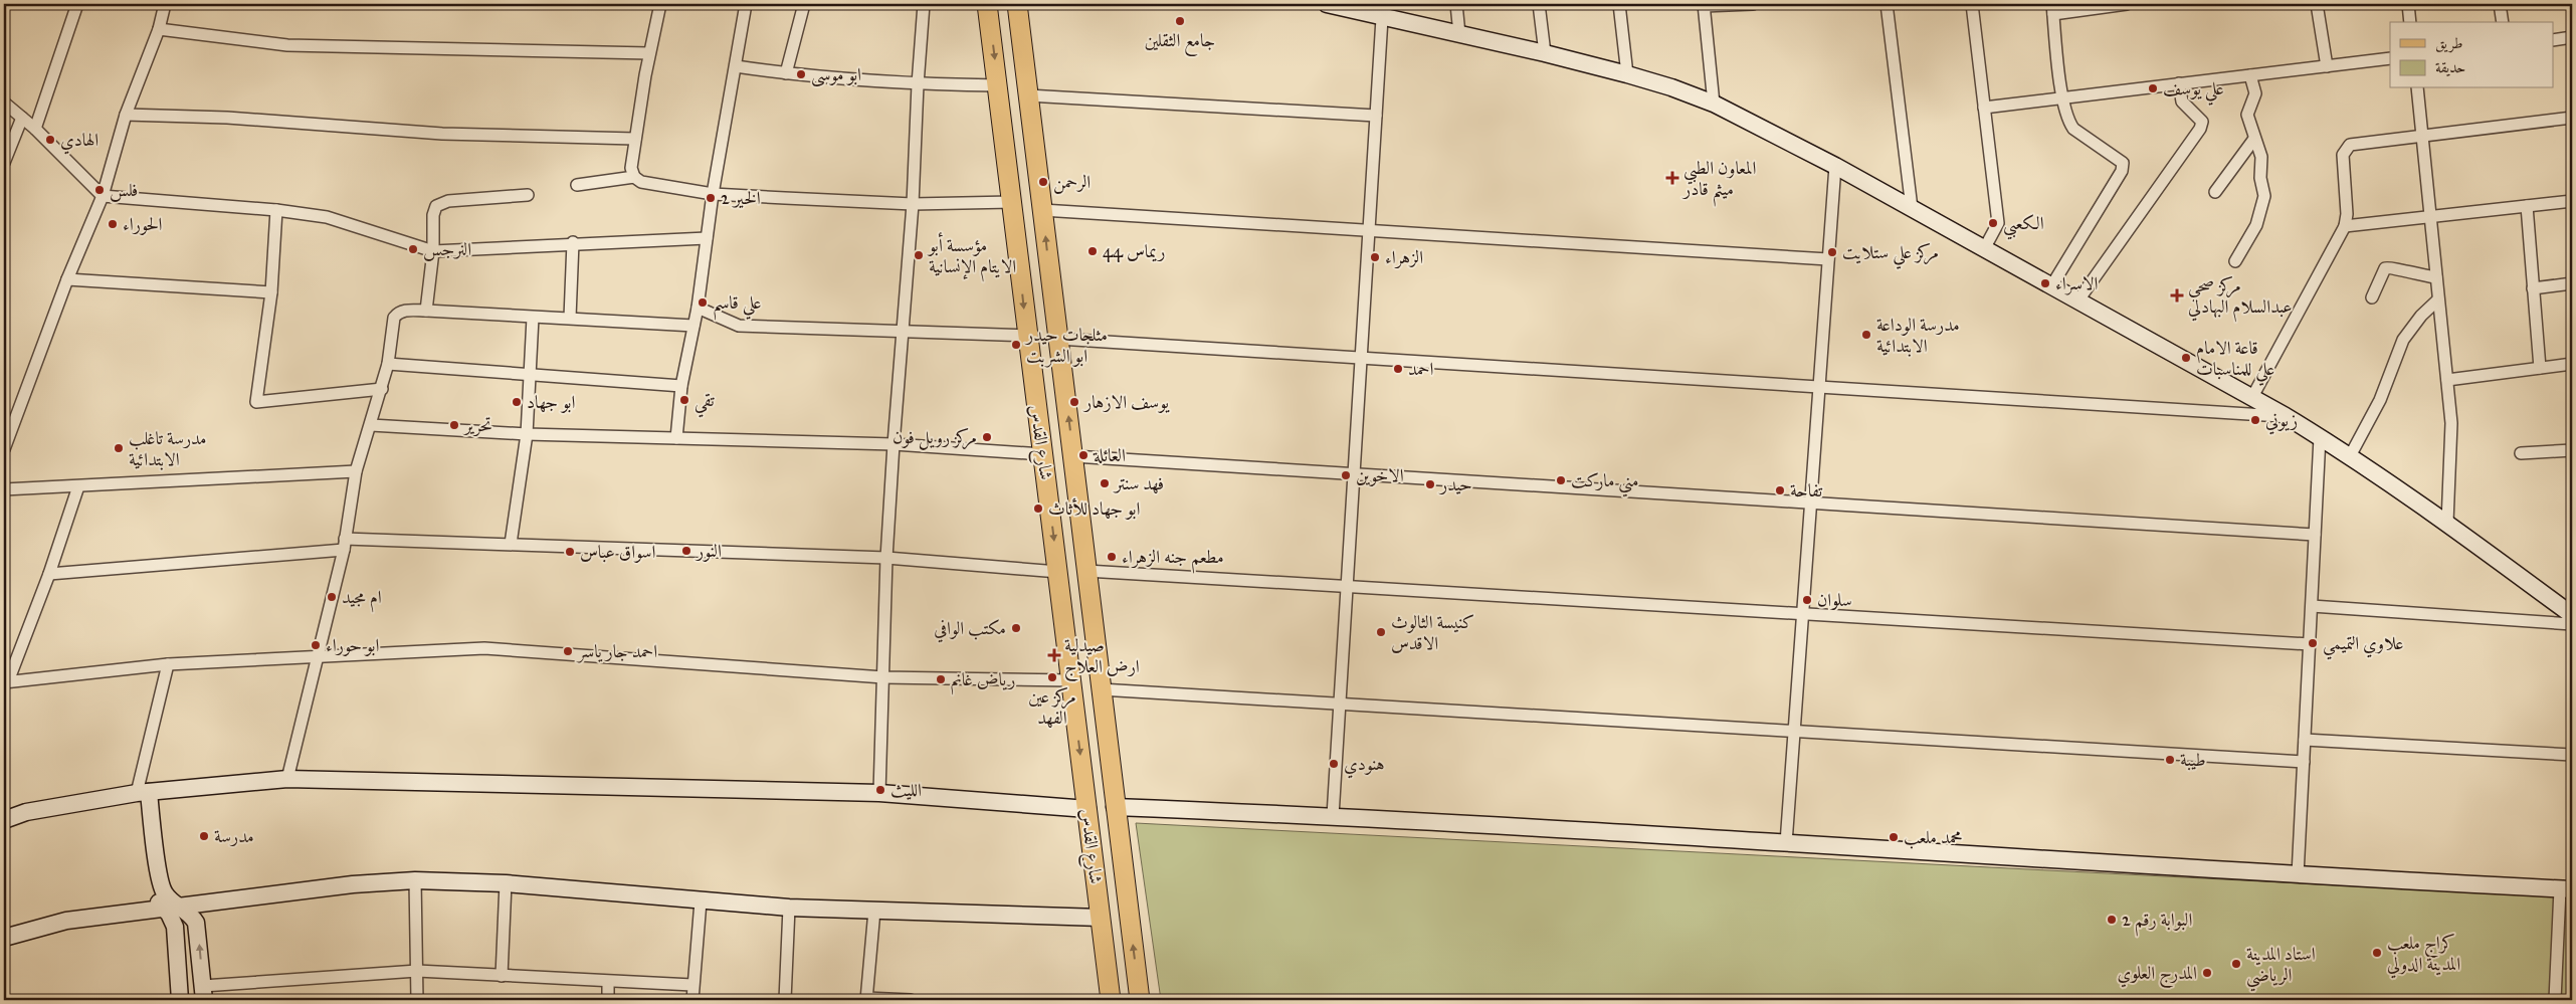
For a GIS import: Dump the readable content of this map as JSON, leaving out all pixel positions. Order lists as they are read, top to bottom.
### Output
{
  "streets": {
    "main road": ["شارع القدس"]
  },
  "places": {
    "other": [
      "جامع الثقلين",
      "ابو موسى",
      "علي يوسف",
      "الهادي",
      "الرحمن",
      "فلس",
      "الخير 2",
      "الكعبي",
      "الحوراء",
      "النرجس",
      "ريماس 44",
      "مركز علي ستلايت",
      "مؤسسة أبو الايتام الإنسانية",
      "الزهراء",
      "الاسراء",
      "علي قاسم",
      "مدرسة الوداعة الابتدائية",
      "مثلجات حيدر ابو الشربت",
      "قاعة الامام علي للمناسبات",
      "احمد",
      "تقي",
      "ابو جهاد",
      "يوسف الازهار",
      "زيوني",
      "تحرير",
      "مركز رويل فون",
      "مدرسة تاغلب الابتدائية",
      "العائلة",
      "الاخوين",
      "مني ماركت",
      "فهد سنتر",
      "حيدر",
      "تفاحة",
      "ابو جهاد للأثاث",
      "النور",
      "اسواق عباس",
      "مطعم جنه الزهراء",
      "ام مجيد",
      "سلوان",
      "مكتب الوافي",
      "كنيسة الثالوث الاقدس",
      "علاوي التميمي",
      "ابو حوراء",
      "احمد جار ياسر",
      "مركز عين الفهد",
      "رياض غانم",
      "طيبة",
      "هنودي",
      "الليث",
      "مدرسة",
      "محمد ملعب",
      "البوابة رقم 2",
      "كراج ملعب المدينة الدولي",
      "استاد المدينة الرياضي",
      "المدرج العلوي"
    ],
    "health": ["المعاون الطبي ميثم قادر", "مركز صحي عبدالسلام البهادلي", "صيدلية ارض العلاج"]
  },
  "legend": ["طريق", "حديقة"]
}
